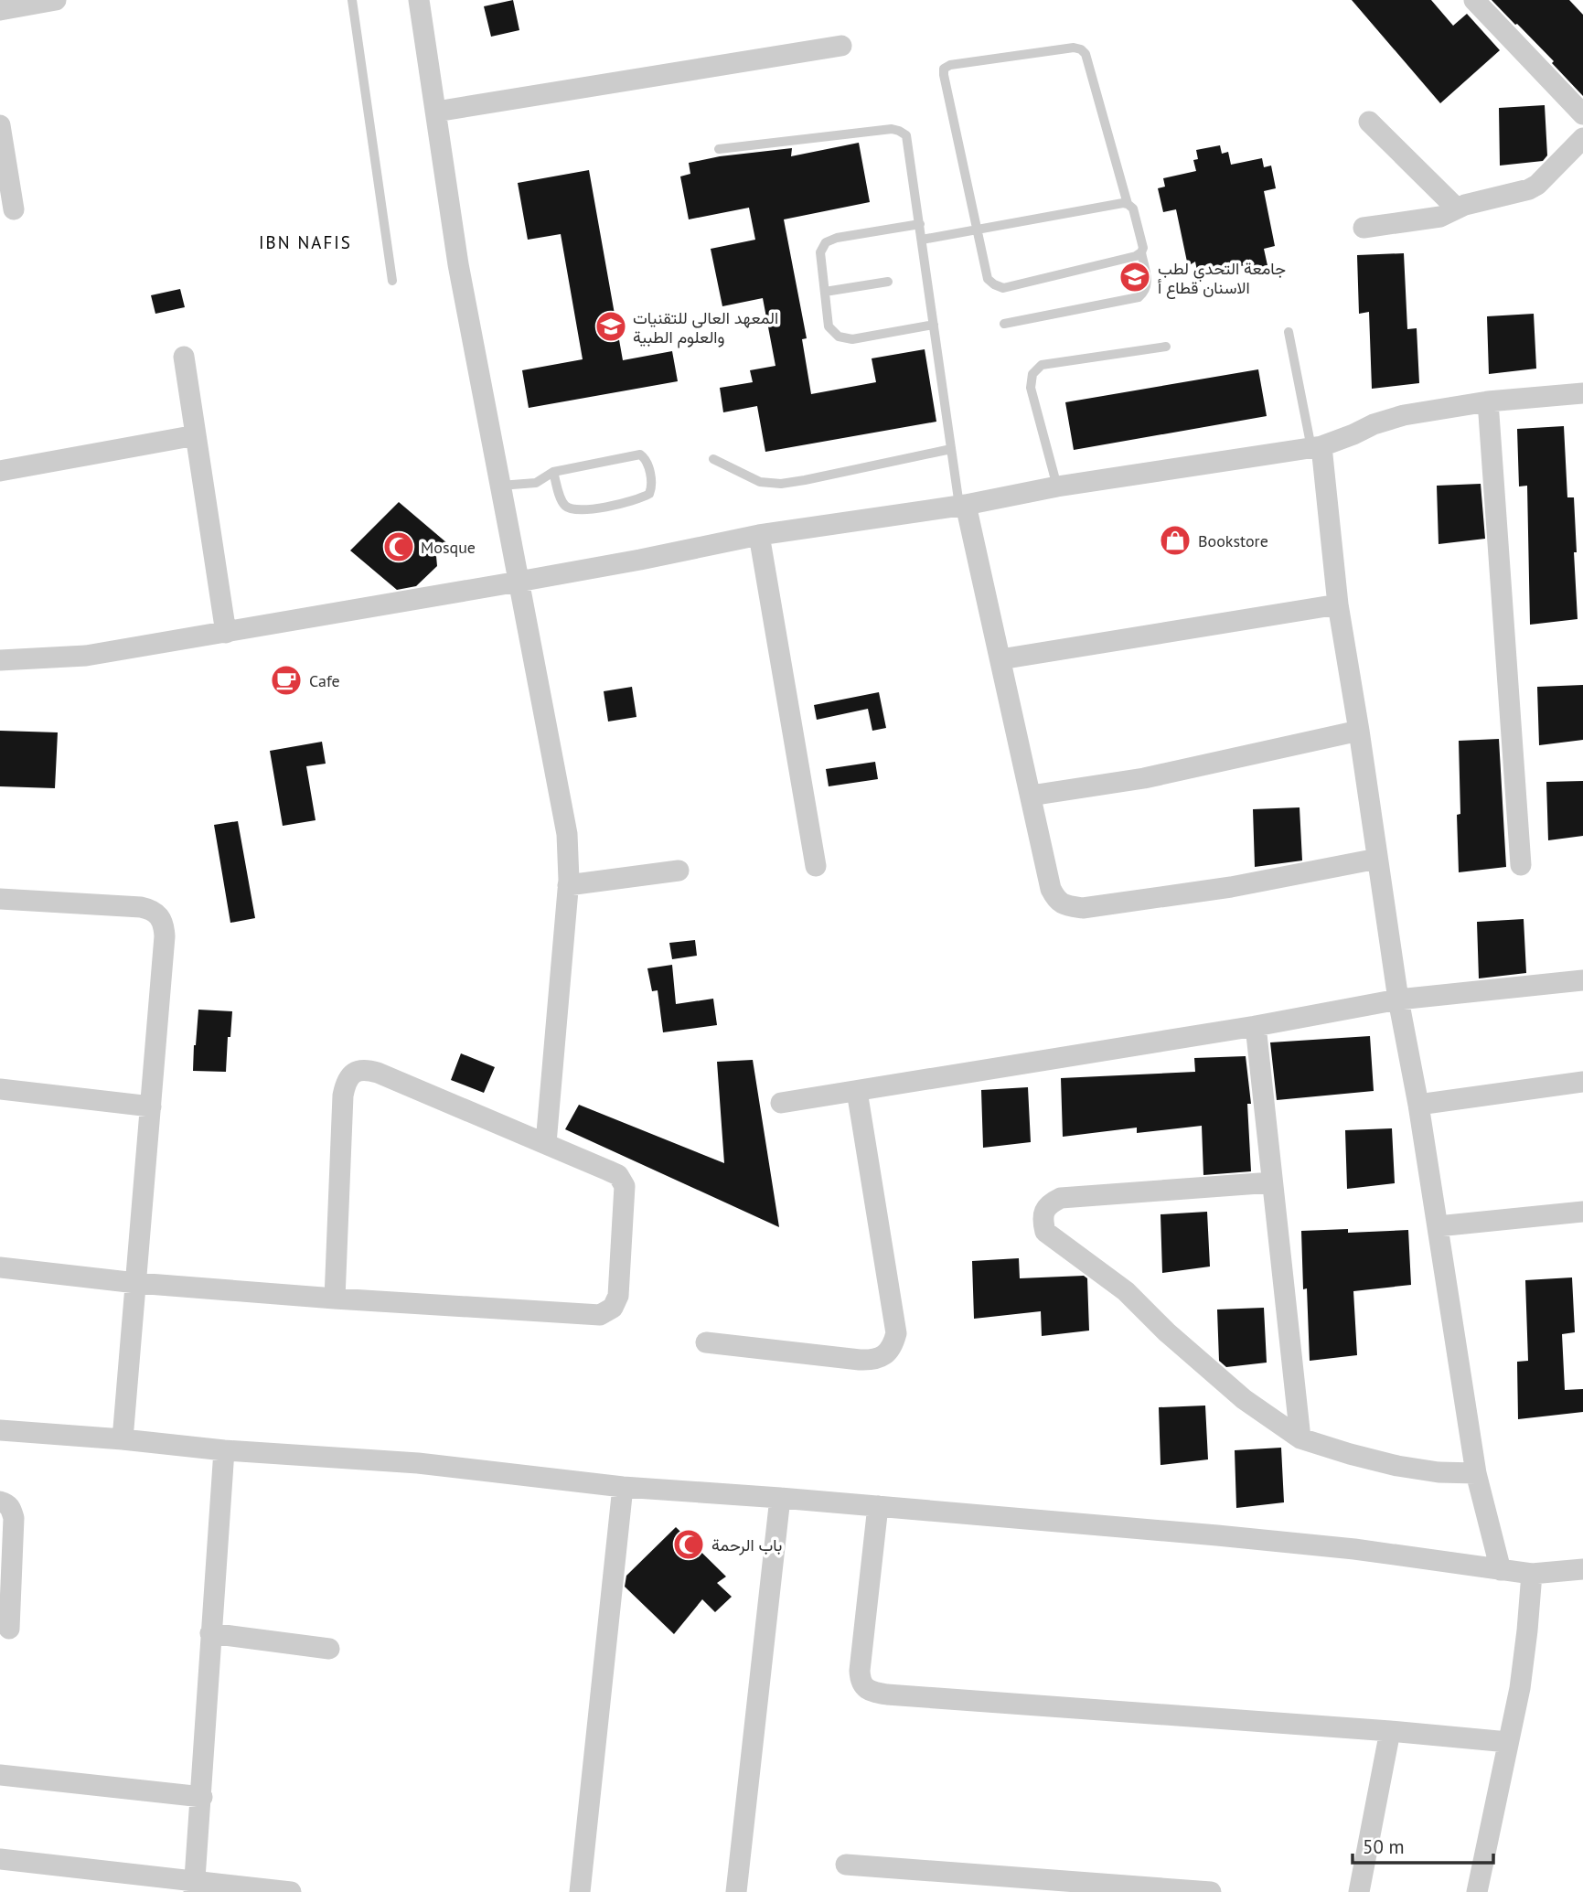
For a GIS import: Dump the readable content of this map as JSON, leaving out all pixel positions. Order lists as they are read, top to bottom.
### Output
{
  "districts": ["IBN NAFIS"],
  "places": {
    "school or university": ["جامعة التحدي لطب الاسنان قطاع أ", "المعهد العالي للتقنيات والعلوم الطبية"],
    "shop": ["Bookstore"],
    "mosque": ["Mosque", "باب الرحمة"],
    "cafe": ["Cafe"]
  },
  "scale_bar": "50 m"
}
